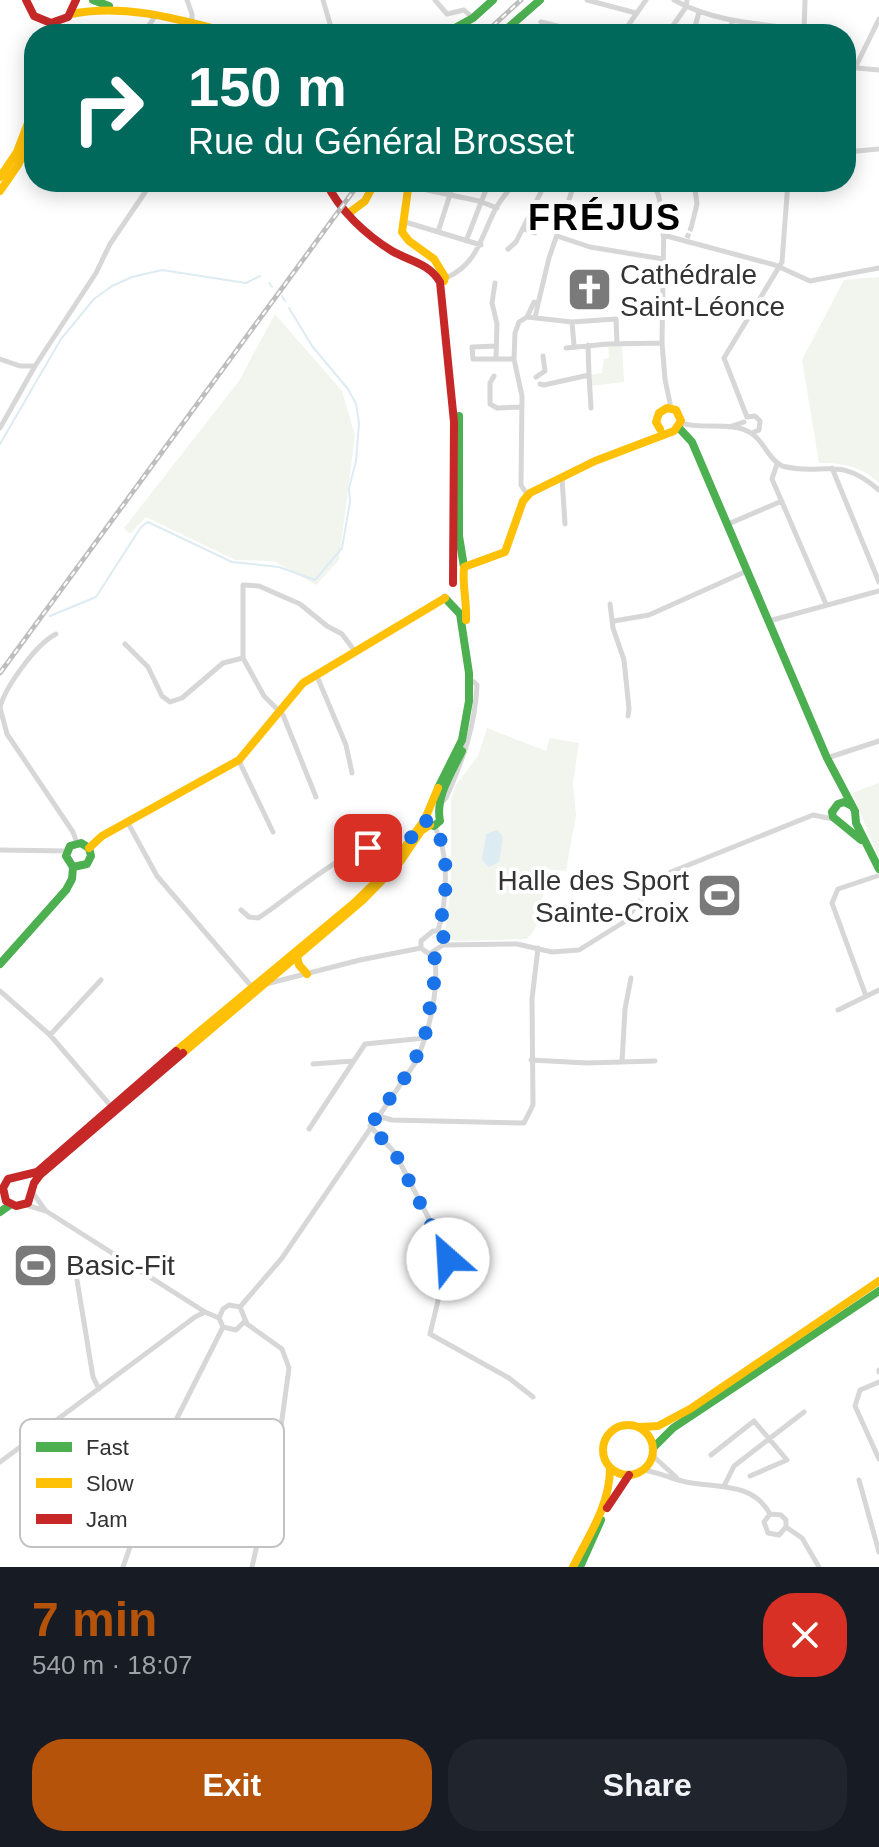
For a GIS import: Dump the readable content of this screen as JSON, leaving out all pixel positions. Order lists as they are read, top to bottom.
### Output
{
  "districts": ["FRÉJUS"],
  "places": {
    "church": ["Cathédrale Saint-Léonce"],
    "sports": ["Halle des Sport Sainte-Croix", "Basic-Fit"]
  },
  "legend": ["Fast", "Slow", "Jam"],
  "page": {
    "turn": ["150 m", "Rue du Général Brosset"],
    "heading": ["7 min", "540 m · 18:07"],
    "buttons": ["Exit", "Share"]
  }
}
